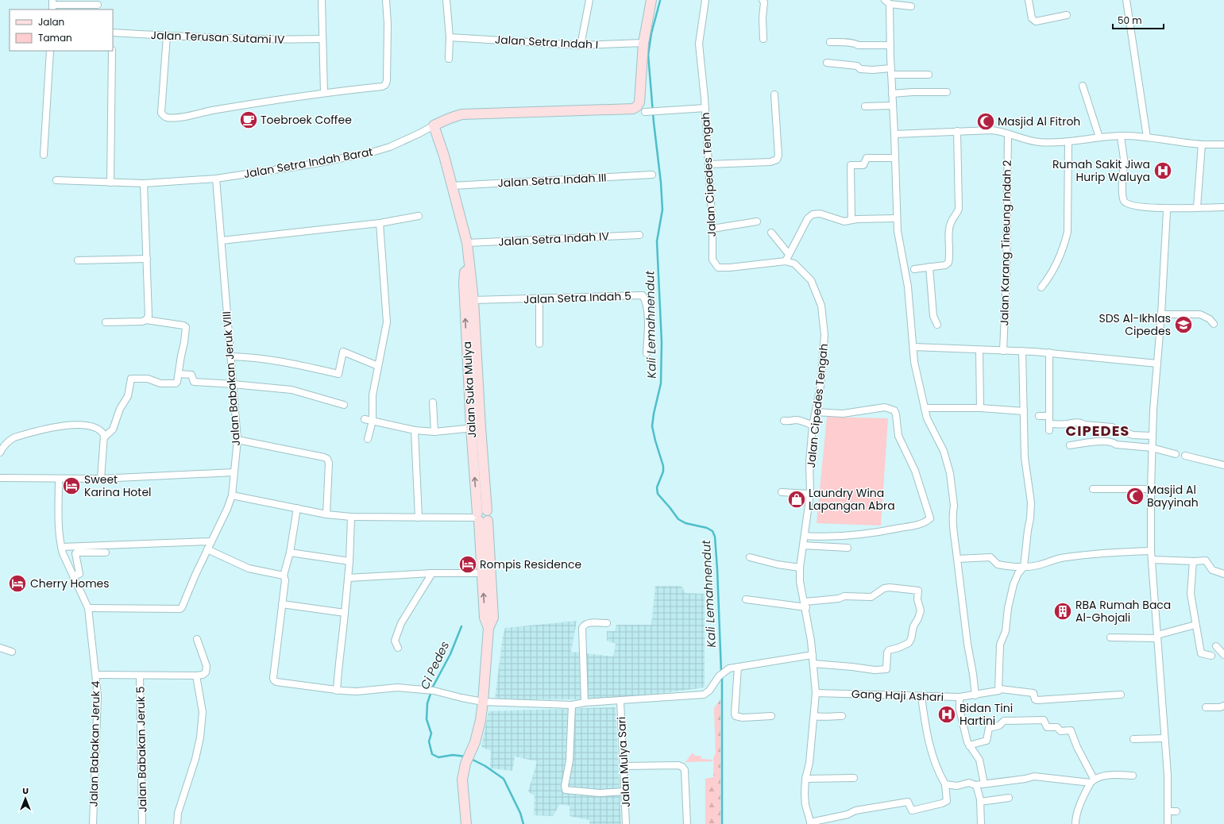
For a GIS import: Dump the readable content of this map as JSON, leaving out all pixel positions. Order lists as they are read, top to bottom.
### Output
{
  "streets": {
    "street": [
      "Jalan Terusan Sutami IV",
      "Jalan Setra Indah I",
      "Jalan Setra Indah Barat",
      "Jalan Cipedes Tengah",
      "Jalan Setra Indah III",
      "Jalan Setra Indah IV",
      "Jalan Karang Tineung Indah 2",
      "Jalan Setra Indah 5",
      "Jalan Babakan Jeruk VIII",
      "Jalan Suka Mulya",
      "Gang Haji Ashari",
      "Jalan Babakan Jeruk 4",
      "Jalan Babakan Jeruk 5",
      "Jalan Mulya Sari"
    ]
  },
  "crossings": [
    ["Jalan Setra Indah I", "Jalan Setra Indah Barat"],
    ["Jalan Setra Indah Barat", "Jalan Babakan Jeruk VIII"],
    ["Jalan Setra Indah Barat", "Jalan Suka Mulya"],
    ["Jalan Cipedes Tengah", "Gang Haji Ashari"],
    ["Jalan Setra Indah III", "Jalan Suka Mulya"],
    ["Jalan Setra Indah IV", "Jalan Suka Mulya"],
    ["Jalan Setra Indah 5", "Jalan Suka Mulya"],
    ["Jalan Babakan Jeruk VIII", "Jalan Babakan Jeruk 4"]
  ],
  "districts": ["CIPEDES"],
  "water": ["Kali Lemahnendut", "Ci Pedes"],
  "places": {
    "cafe": ["Toebroek Coffee"],
    "mosque": ["Masjid Al Fitroh", "Masjid Al Bayyinah"],
    "hospital": ["Rumah Sakit Jiwa Hurip Waluya", "Bidan Tini Hartini"],
    "school or university": ["SDS Al-Ikhlas Cipedes"],
    "hotel": ["Sweet Karina Hotel", "Rompis Residence", "Cherry Homes"],
    "shop": ["Laundry Wina Lapangan Abra"],
    "building": ["RBA Rumah Baca Al-Ghojali"]
  },
  "legend": ["Jalan", "Taman"],
  "scale_bar": "50 m",
  "north": "top"
}
